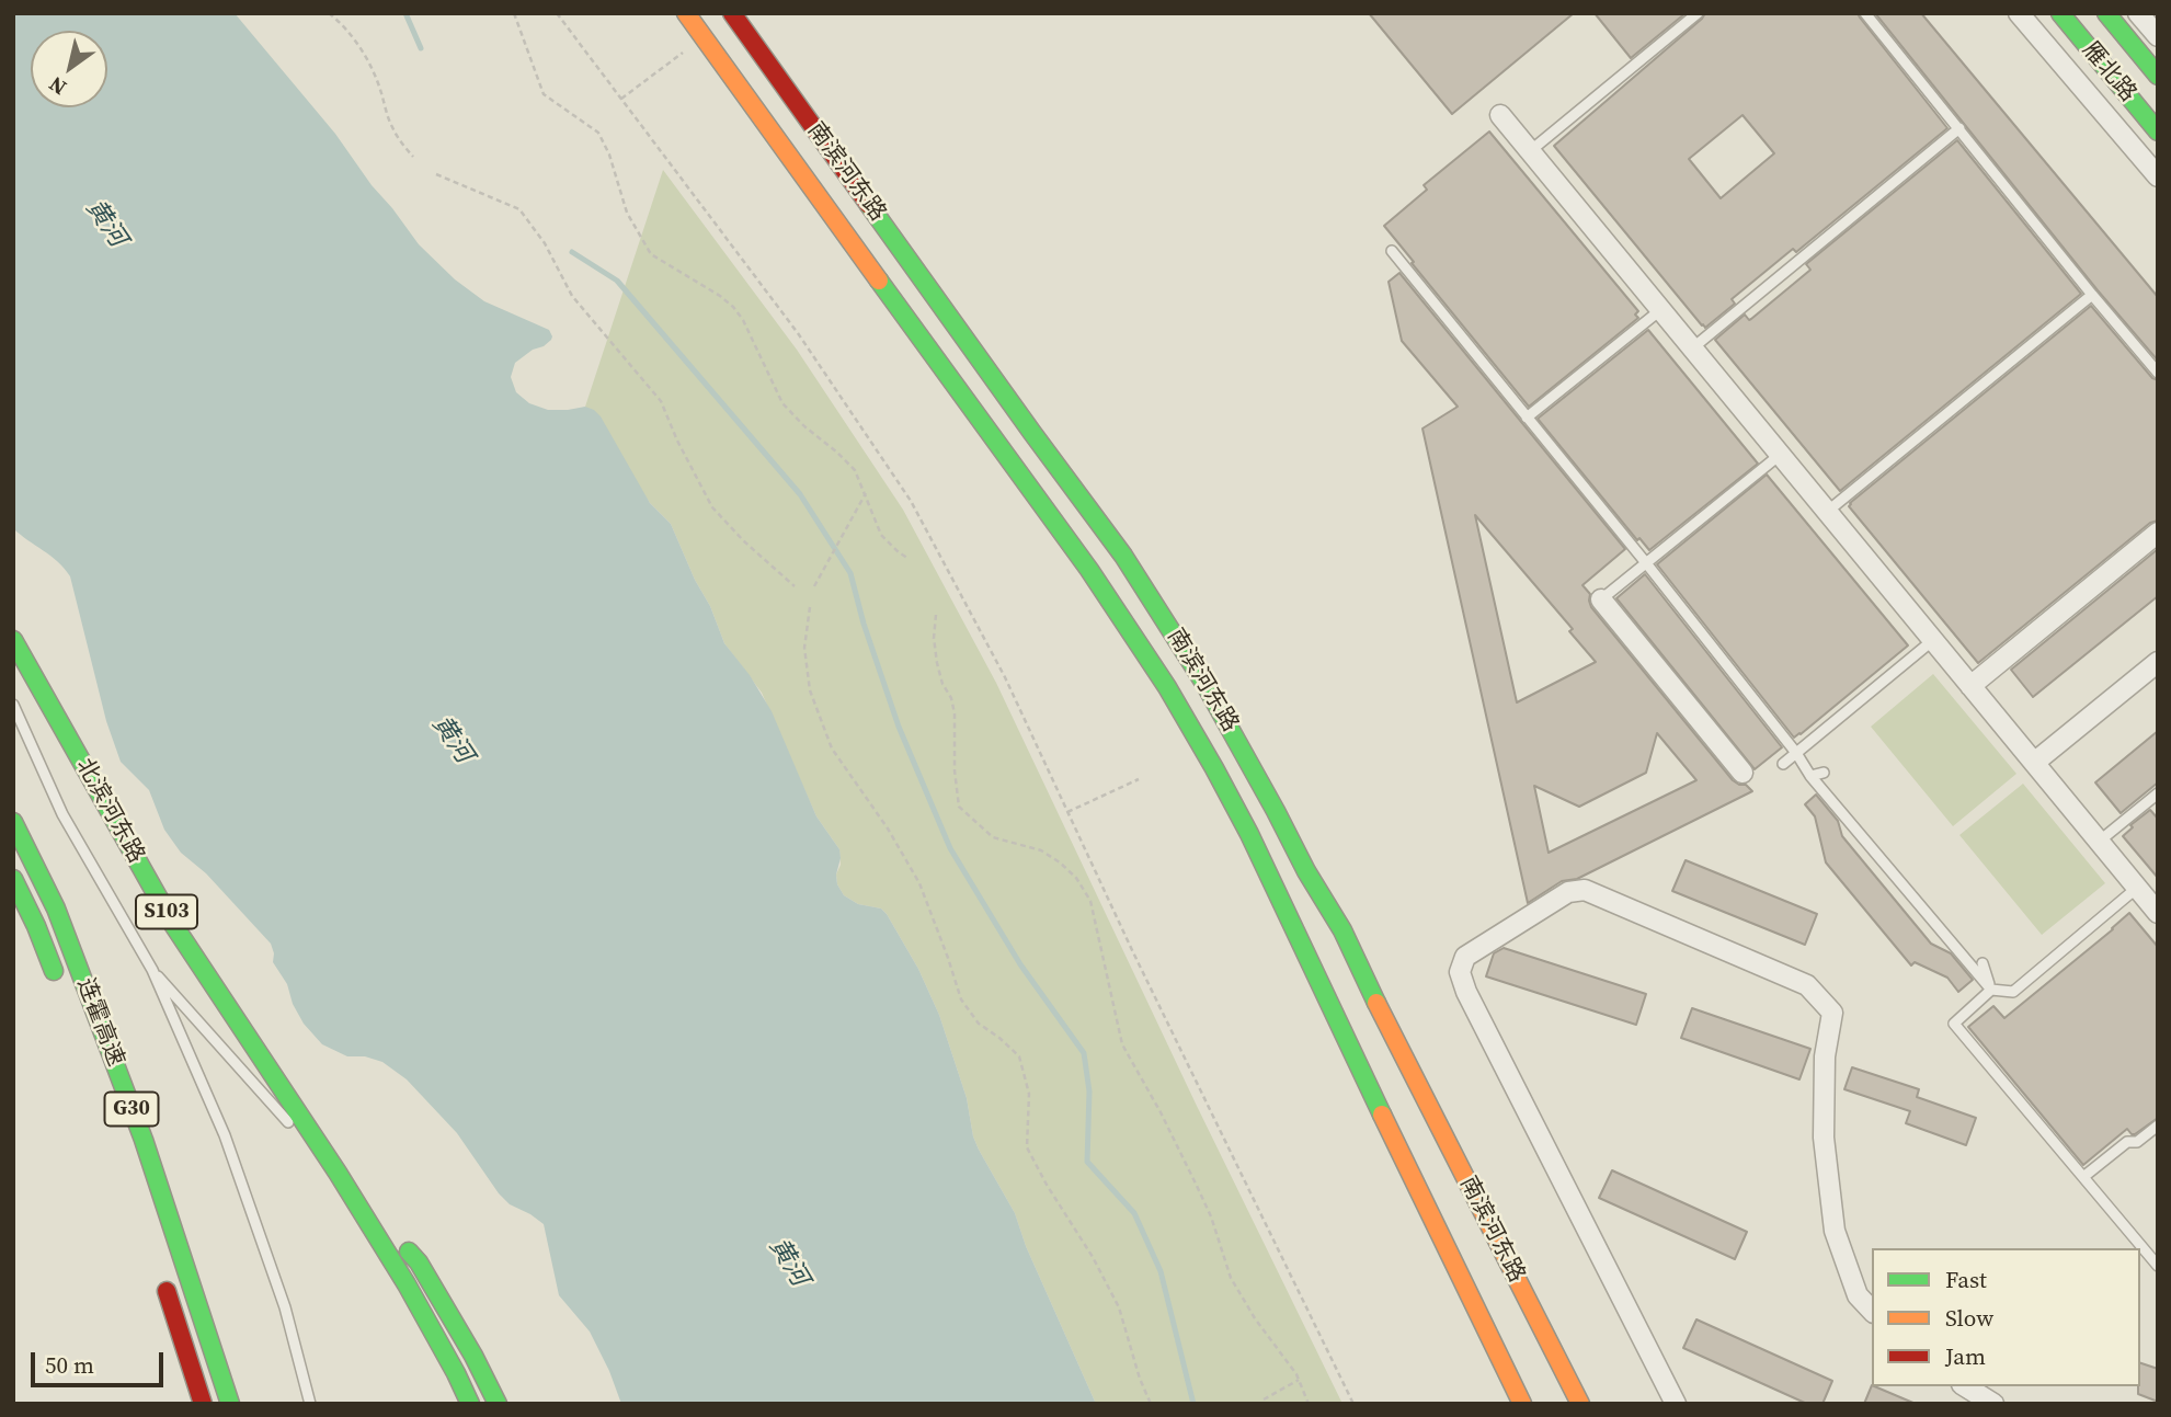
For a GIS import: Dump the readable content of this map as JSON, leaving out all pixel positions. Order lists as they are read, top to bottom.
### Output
{
  "streets": {
    "main road": [
      "雁北路",
      "南滨河东路",
      "北滨河东路",
      "S103",
      "连霍高速",
      "G30"
    ]
  },
  "water": ["黄河"],
  "legend": ["Fast", "Slow", "Jam"],
  "scale_bar": "50 m",
  "north": "bottom left"
}
